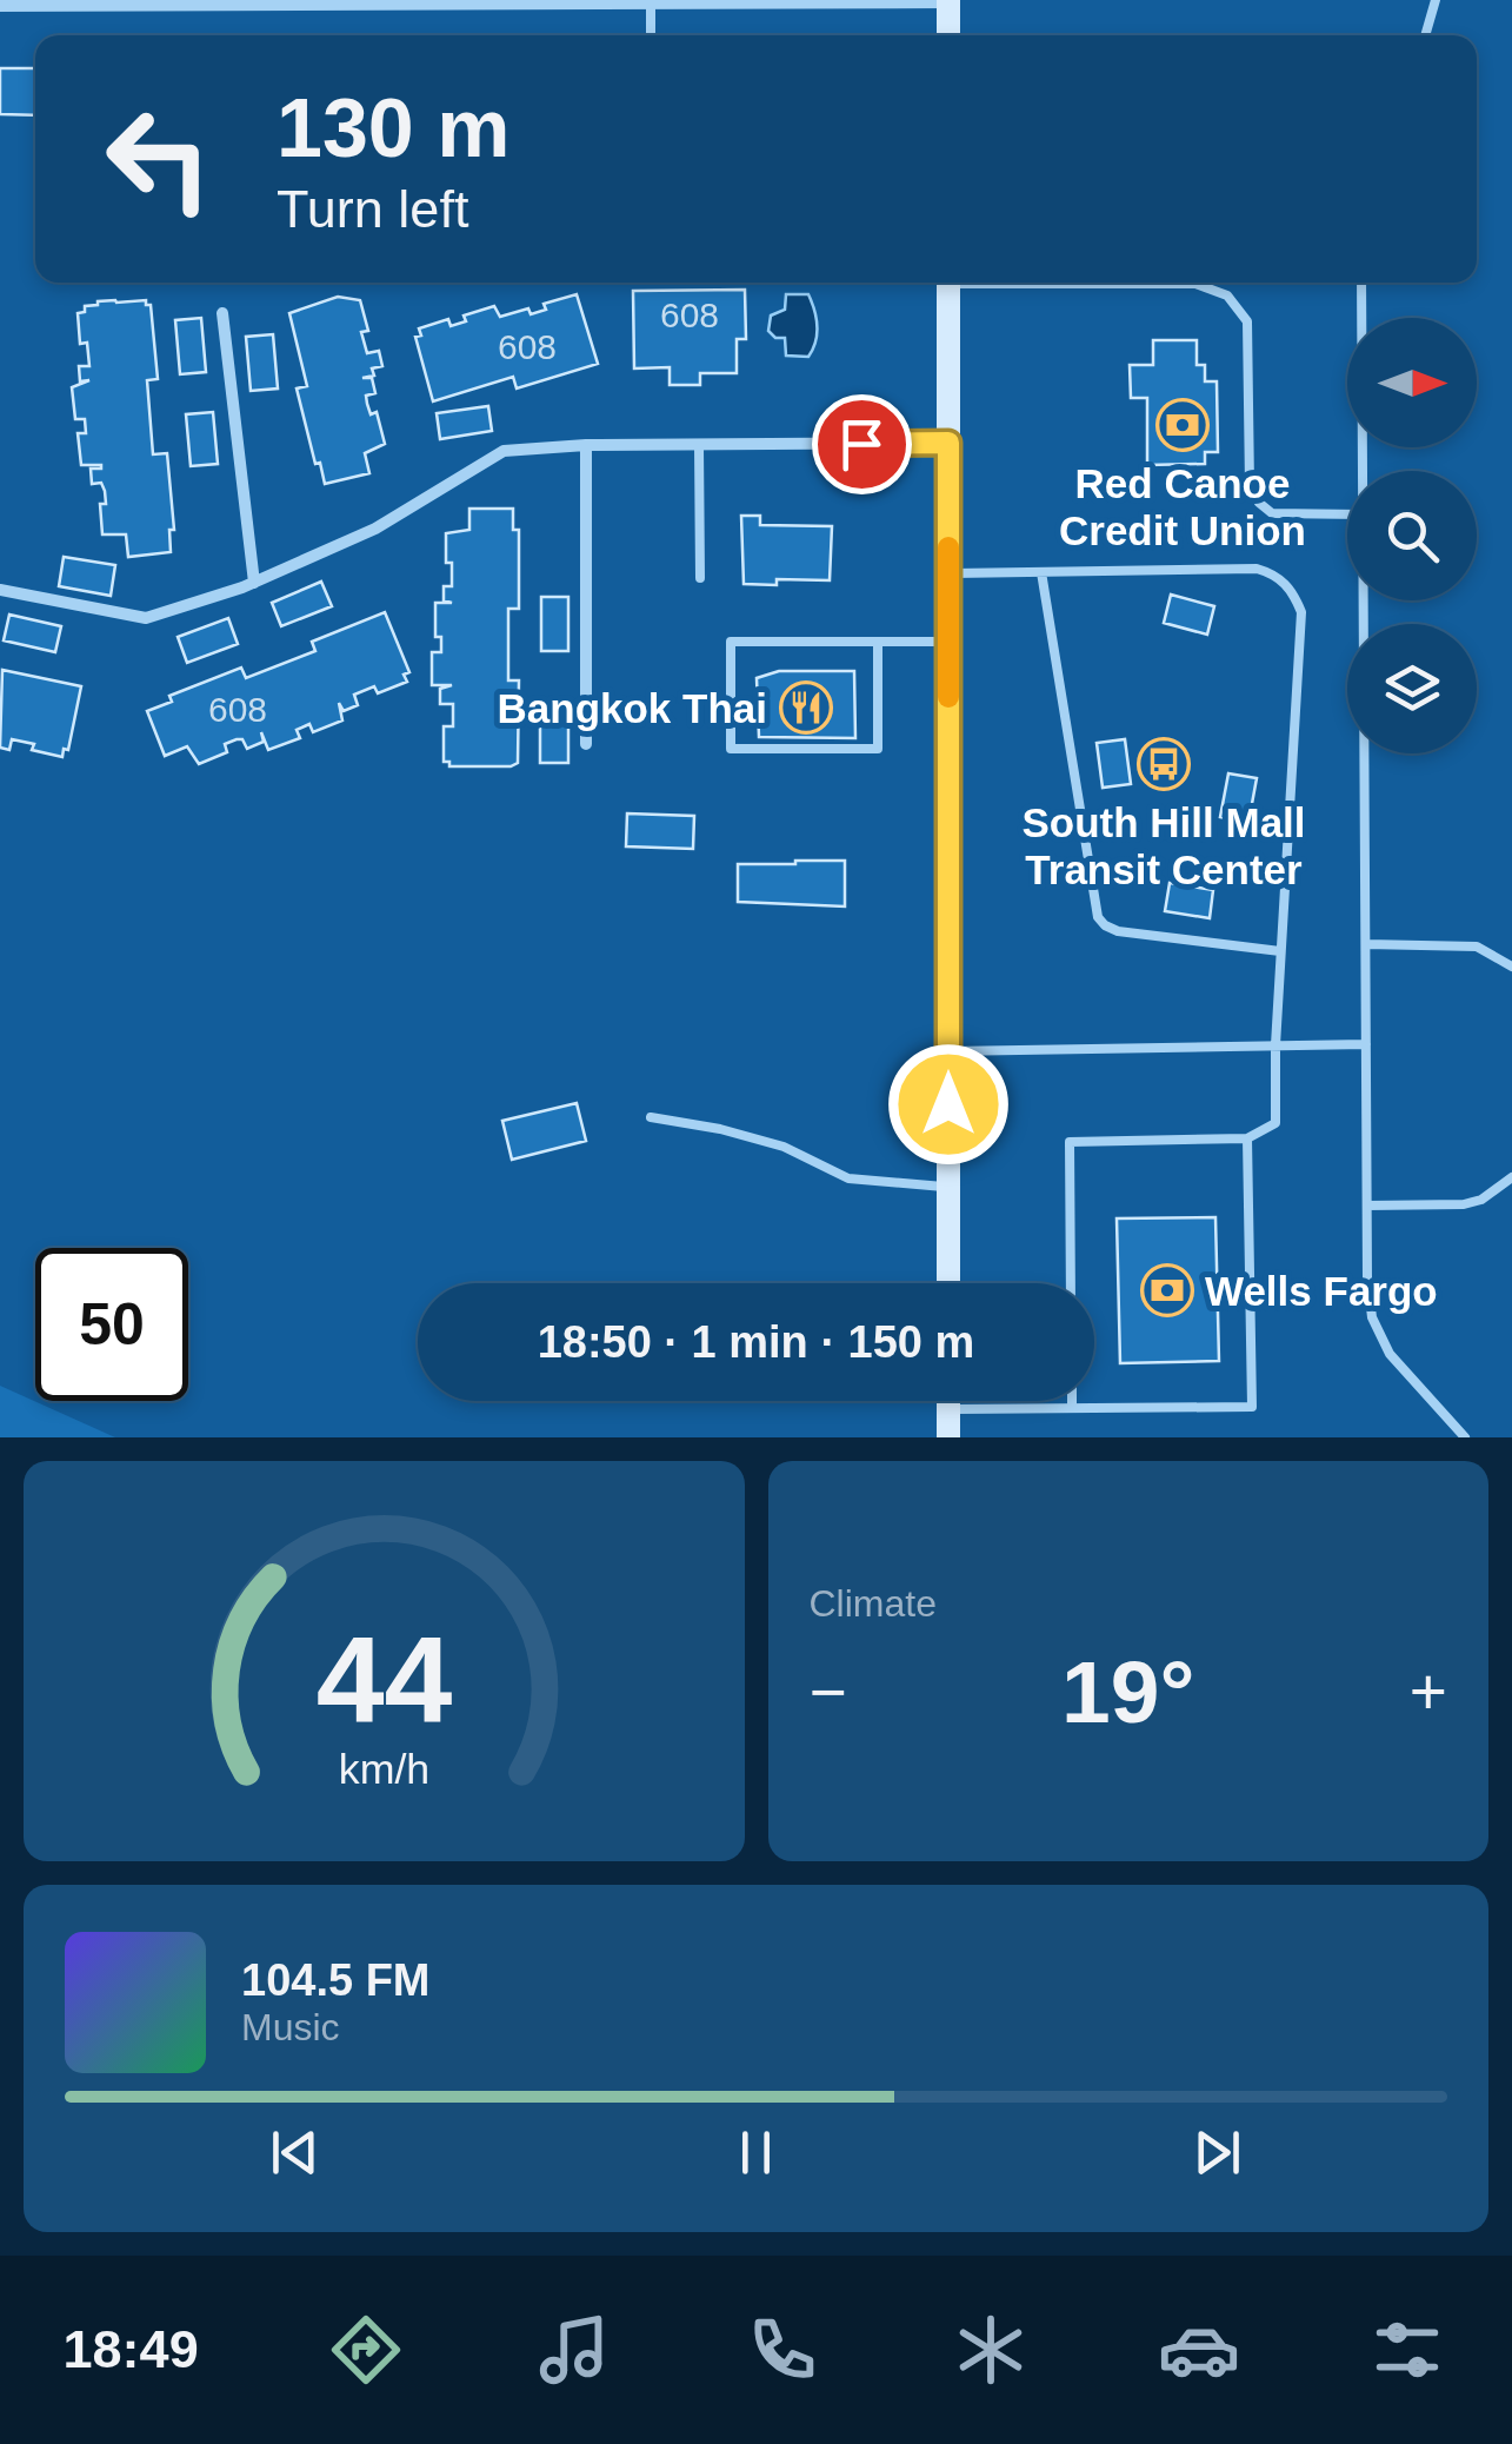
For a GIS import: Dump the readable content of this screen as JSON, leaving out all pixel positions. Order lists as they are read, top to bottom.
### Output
{
  "places": {
    "bank": ["Red Canoe Credit Union", "Wells Fargo"],
    "restaurant": ["Bangkok Thai"],
    "bus stop": ["South Hill Mall Transit Center"]
  },
  "house_numbers": ["608", "608", "608"],
  "north": "right",
  "page": {
    "turn": ["130 m", "Turn left"],
    "limit": "50",
    "trip": "18:50 · 1 min · 150 m",
    "tile": "Climate",
    "heat": ["−", "19°", "+"],
    "song": ["104.5 FM", "Music"],
    "tabs": "18:49",
    "gauge": ["44", "km/h"]
  }
}
